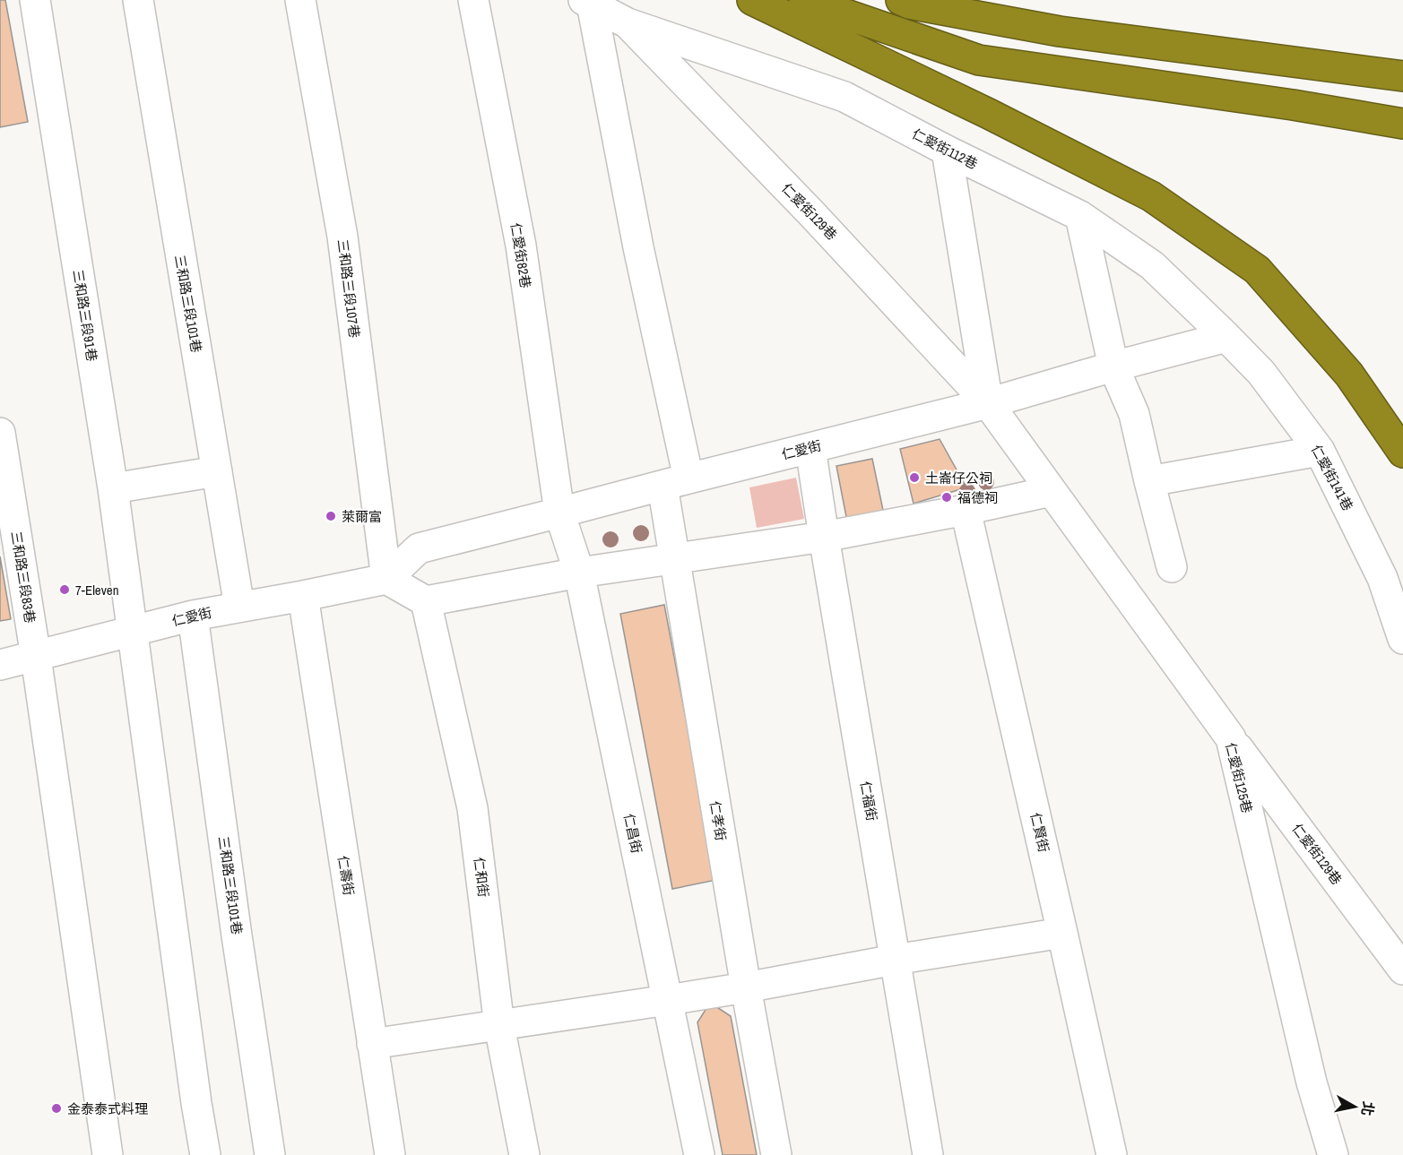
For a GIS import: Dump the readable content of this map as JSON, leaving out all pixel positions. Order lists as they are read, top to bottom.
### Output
{
  "streets": {
    "street": [
      "仁愛街112巷",
      "仁愛街129巷",
      "仁愛街82巷",
      "三和路三段107巷",
      "三和路三段101巷",
      "三和路三段91巷",
      "仁愛街",
      "仁愛街141巷",
      "三和路三段83巷",
      "仁愛街125巷",
      "仁福街",
      "仁孝街",
      "仁賢街",
      "仁昌街",
      "仁壽街",
      "仁和街"
    ]
  },
  "crossings": [
    ["仁愛街112巷", "仁愛街129巷"],
    ["仁愛街112巷", "仁愛街"],
    ["仁愛街112巷", "仁愛街141巷"],
    ["仁愛街129巷", "仁愛街"],
    ["仁愛街129巷", "仁愛街125巷"],
    ["仁愛街82巷", "仁愛街"],
    ["仁愛街82巷", "仁昌街"],
    ["三和路三段107巷", "仁愛街"],
    ["三和路三段101巷", "仁愛街"],
    ["三和路三段91巷", "仁愛街"],
    ["仁愛街", "仁愛街141巷"],
    ["仁愛街", "三和路三段83巷"],
    ["仁愛街", "仁愛街125巷"],
    ["仁愛街", "仁福街"],
    ["仁愛街", "仁孝街"],
    ["仁愛街", "仁昌街"],
    ["仁愛街", "仁壽街"]
  ],
  "places": [
    "土崙仔公祠",
    "福德祠",
    "萊爾富",
    "7-Eleven",
    "金泰泰式料理"
  ],
  "north": "right"
}
